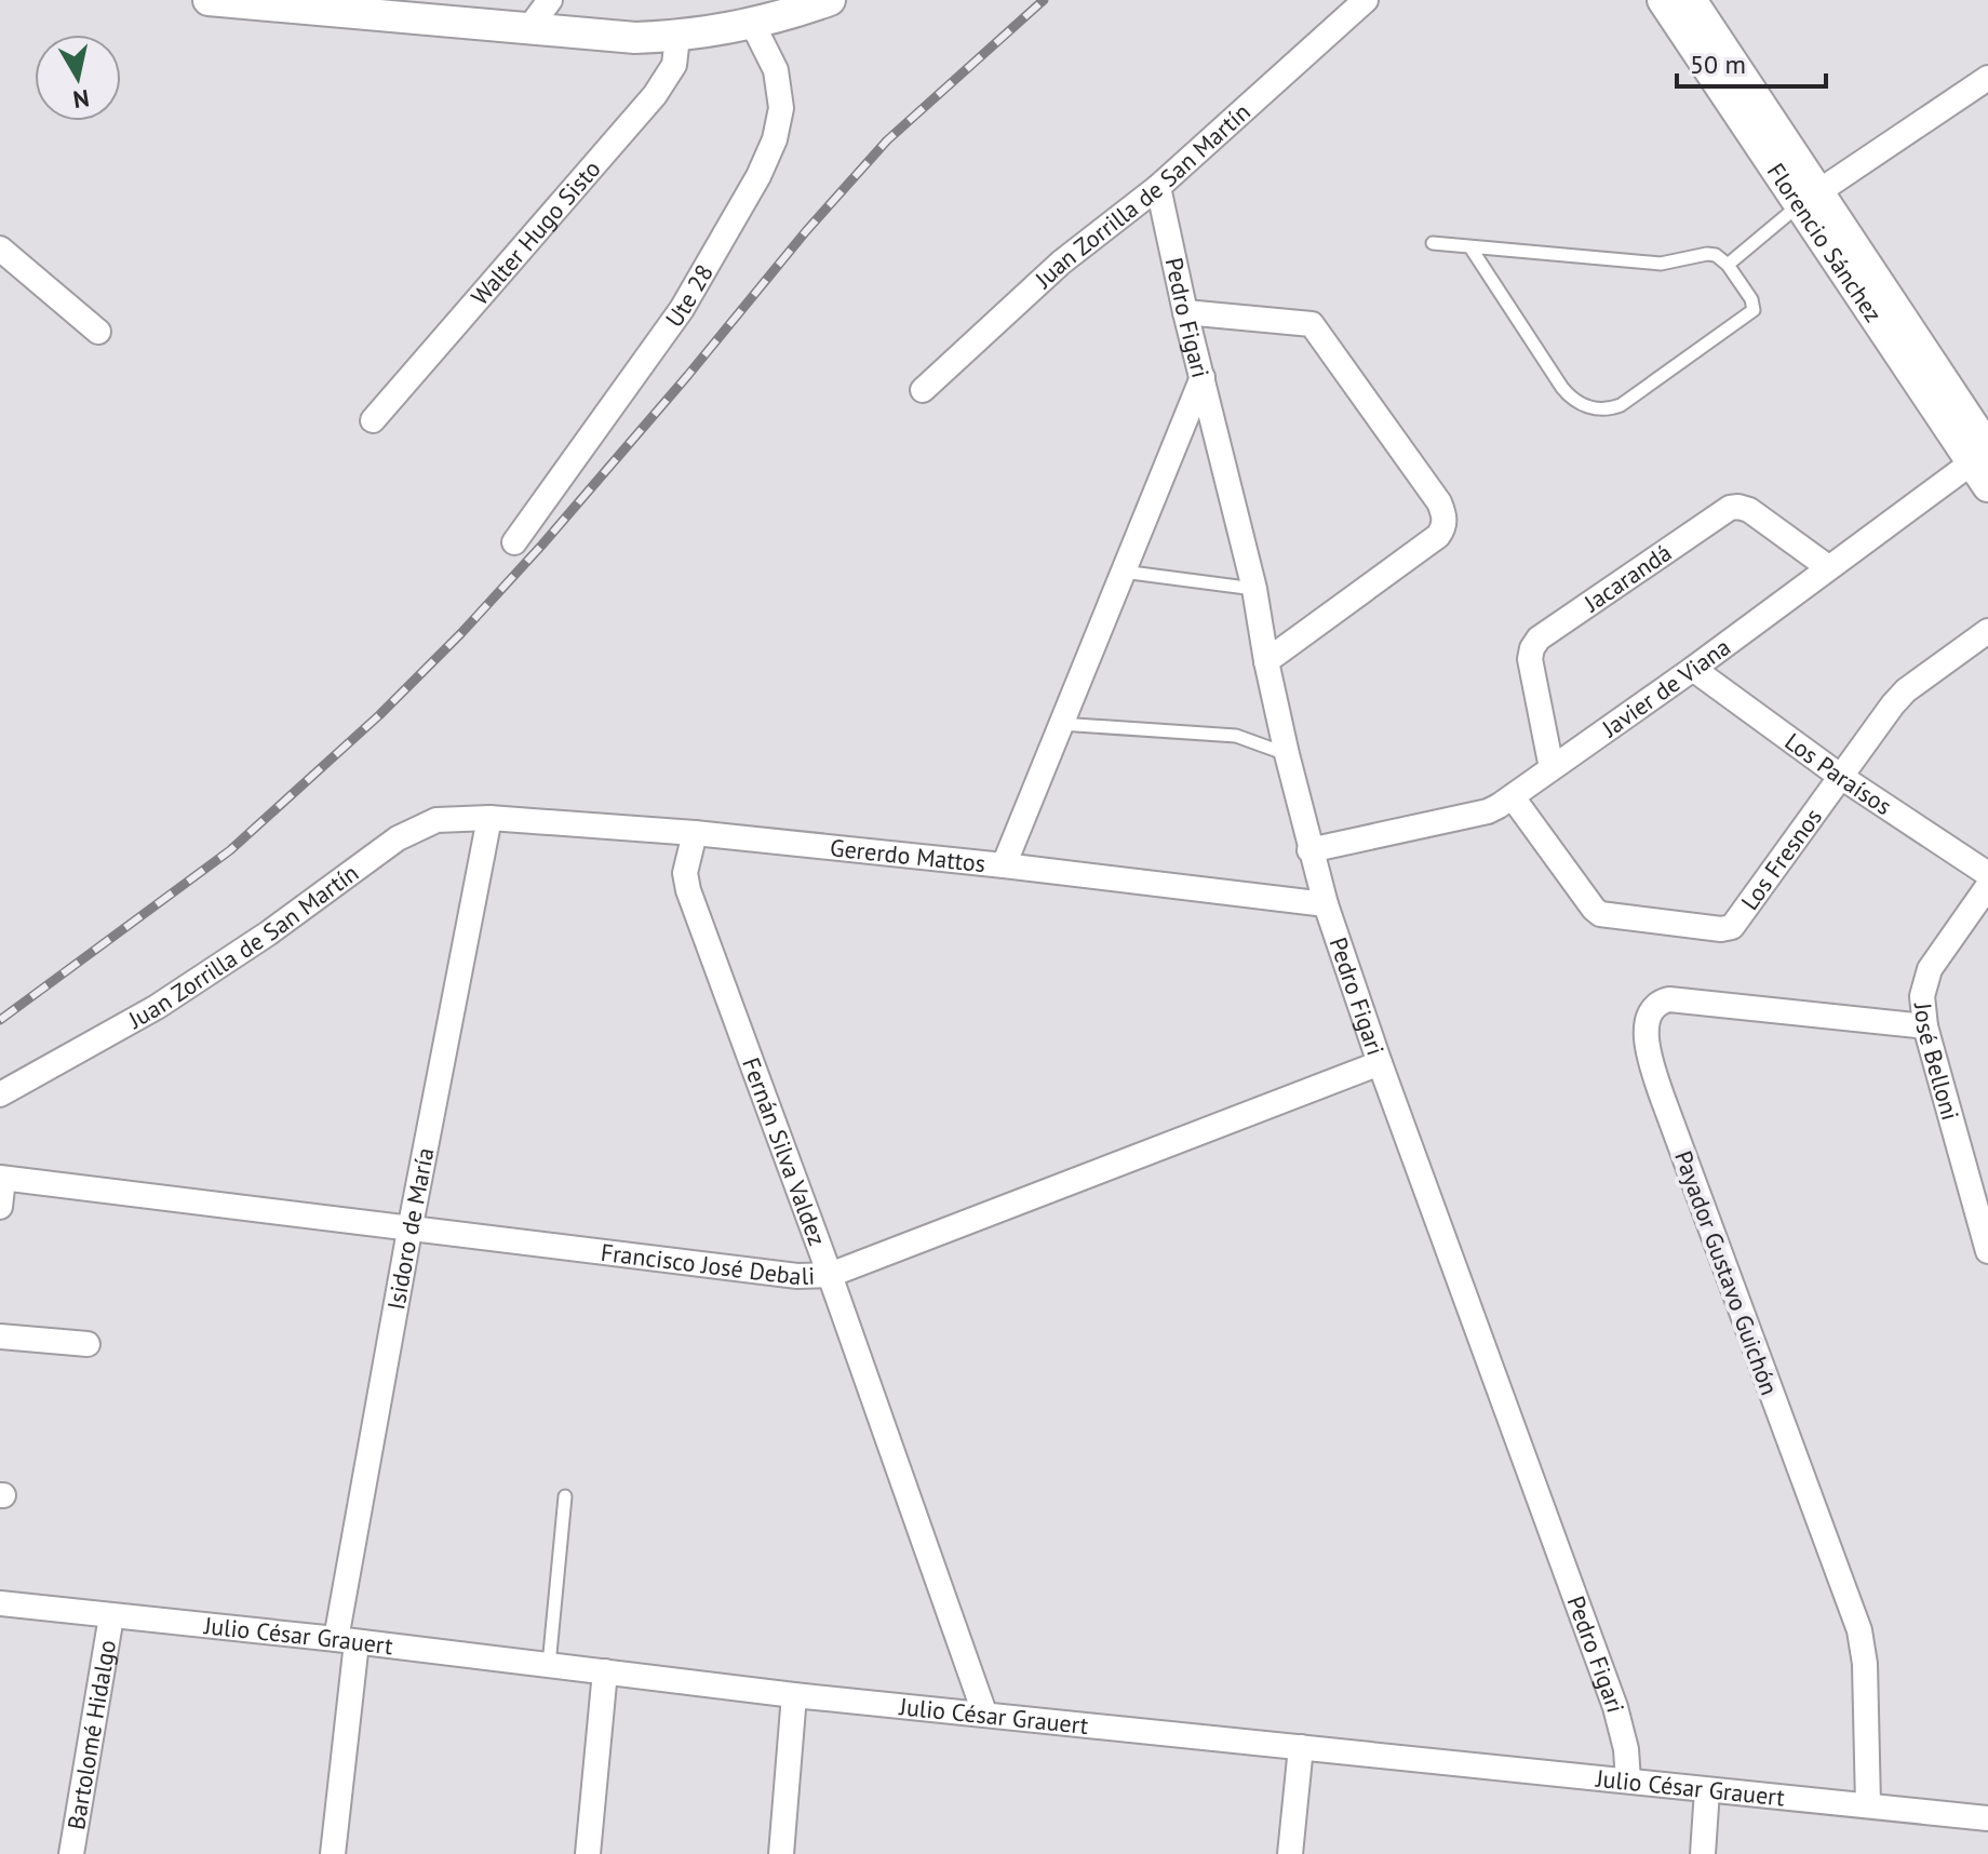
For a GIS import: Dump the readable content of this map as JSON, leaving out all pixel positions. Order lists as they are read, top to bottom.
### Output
{
  "streets": {
    "street": [
      "Juan Zorrilla de San Martín",
      "Walter Hugo Sisto",
      "Florencio Sánchez",
      "Ute 28",
      "Pedro Figari",
      "Jacarandá",
      "Javier de Viana",
      "Los Paraísos",
      "Gererdo Mattos",
      "Los Fresnos",
      "José Belloni",
      "Fernán Silva Valdez",
      "Isidoro de María",
      "Francisco José Debali",
      "Payador Gustavo Guichón",
      "Julio César Grauert",
      "Bartolomé Hidalgo"
    ]
  },
  "crossings": [
    ["Juan Zorrilla de San Martín", "Pedro Figari"],
    ["Juan Zorrilla de San Martín", "Gererdo Mattos"],
    ["Juan Zorrilla de San Martín", "Isidoro de María"],
    ["Florencio Sánchez", "Javier de Viana"],
    ["Pedro Figari", "Javier de Viana"],
    ["Pedro Figari", "Gererdo Mattos"],
    ["Pedro Figari", "Francisco José Debali"],
    ["Pedro Figari", "Julio César Grauert"],
    ["Jacarandá", "Javier de Viana"],
    ["Javier de Viana", "Los Paraísos"],
    ["Javier de Viana", "Los Fresnos"],
    ["Los Paraísos", "Los Fresnos"],
    ["Gererdo Mattos", "Fernán Silva Valdez"],
    ["Gererdo Mattos", "Isidoro de María"],
    ["José Belloni", "Payador Gustavo Guichón"],
    ["Fernán Silva Valdez", "Francisco José Debali"],
    ["Fernán Silva Valdez", "Julio César Grauert"],
    ["Isidoro de María", "Francisco José Debali"],
    ["Isidoro de María", "Julio César Grauert"],
    ["Payador Gustavo Guichón", "Julio César Grauert"],
    ["Julio César Grauert", "Bartolomé Hidalgo"]
  ],
  "scale_bar": "50 m",
  "north": "bottom"
}
